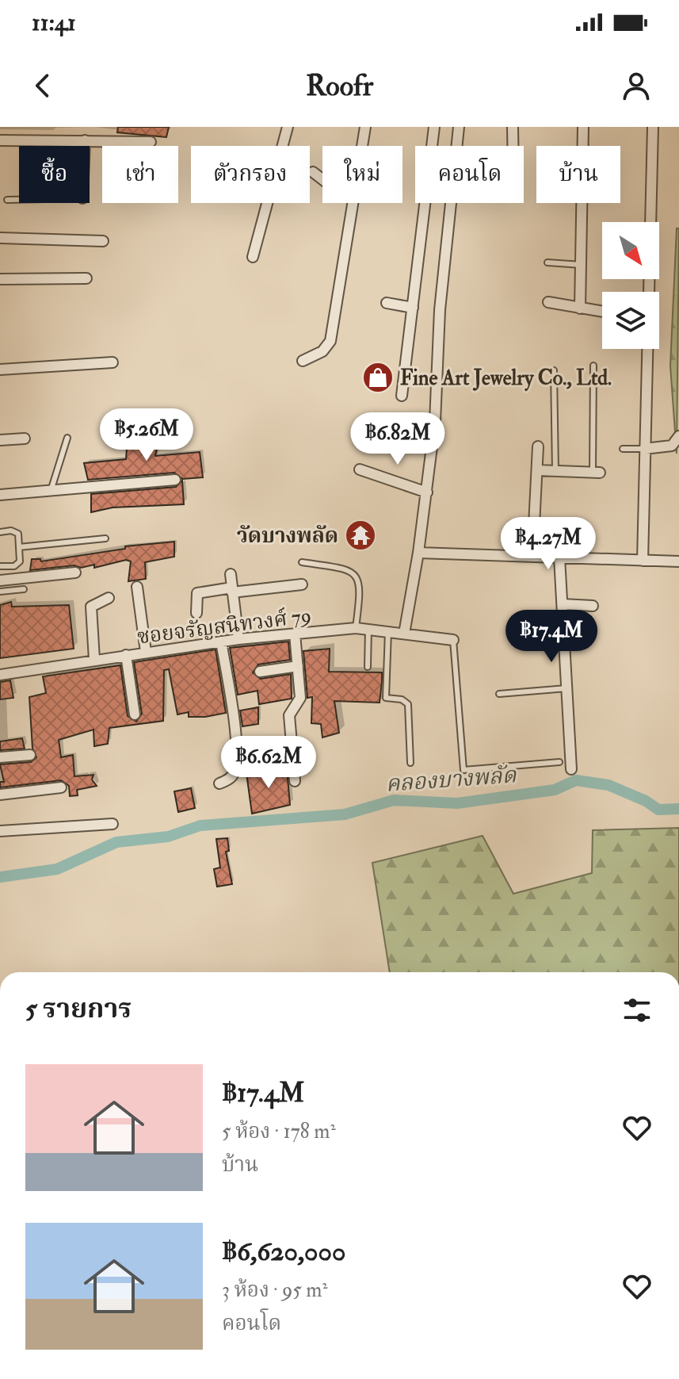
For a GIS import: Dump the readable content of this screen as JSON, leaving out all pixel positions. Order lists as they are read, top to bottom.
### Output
{
  "streets": {
    "street": ["ซอยจรัญสนิทวงศ์ 79"]
  },
  "water": ["คลองบางพลัด"],
  "places": {
    "shop": ["Fine Art Jewelry Co., Ltd."],
    "temple": ["วัดบางพลัด"]
  },
  "north": "bottom right",
  "page": {
    "status": "11:41",
    "header": "Roofr",
    "chip": [
      "ซื้อ",
      "เช่า",
      "ตัวกรอง",
      "ใหม่",
      "คอนโด",
      "บ้าน"
    ],
    "price": [
      "฿5.26M",
      "฿6.82M",
      "฿4.27M",
      "฿17.4M",
      "฿6.62M"
    ],
    "heading": "5 รายการ",
    "list": [
      {
        "name": "฿17.4M",
        "note": "5 ห้อง · 178 m² · บ้าน"
      },
      {
        "name": "฿6,620,000",
        "note": "3 ห้อง · 95 m² · คอนโด"
      }
    ]
  }
}
